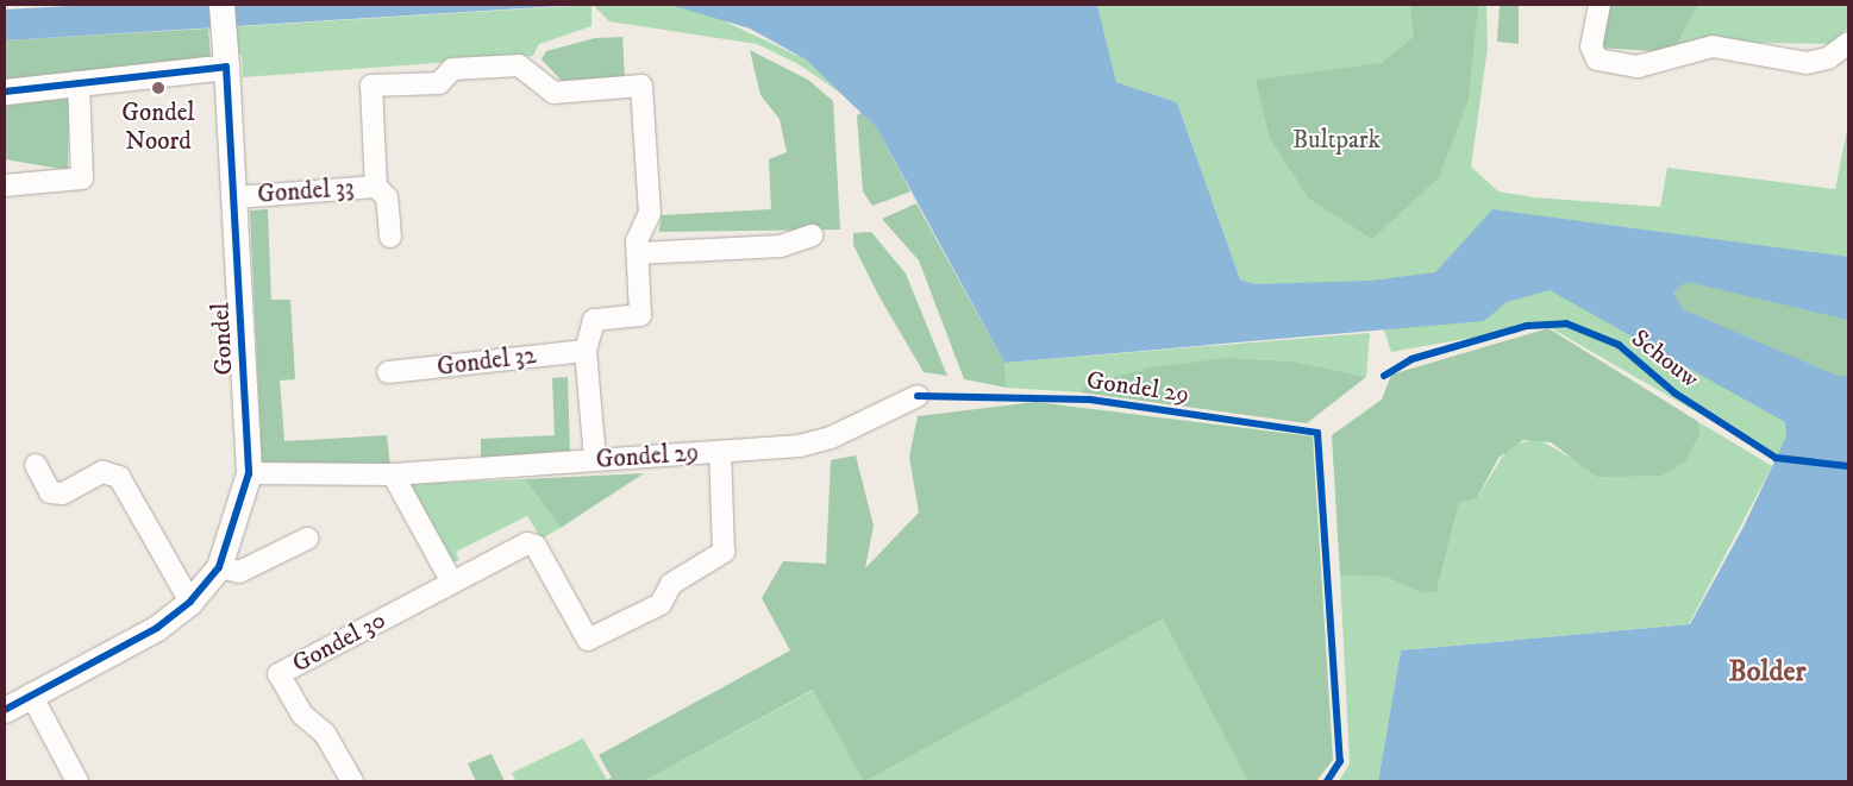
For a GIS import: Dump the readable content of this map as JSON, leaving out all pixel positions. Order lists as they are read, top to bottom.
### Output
{
  "streets": {
    "street": [
      "Gondel 33",
      "Gondel",
      "Gondel 32",
      "Gondel 29",
      "Gondel 30"
    ],
    "cycle path": ["Schouw"]
  },
  "crossings": [
    ["Gondel 33", "Gondel"],
    ["Gondel", "Gondel 29"]
  ],
  "districts": ["Bolder"],
  "parks": ["Bultpark"],
  "places": ["Gondel Noord"]
}
